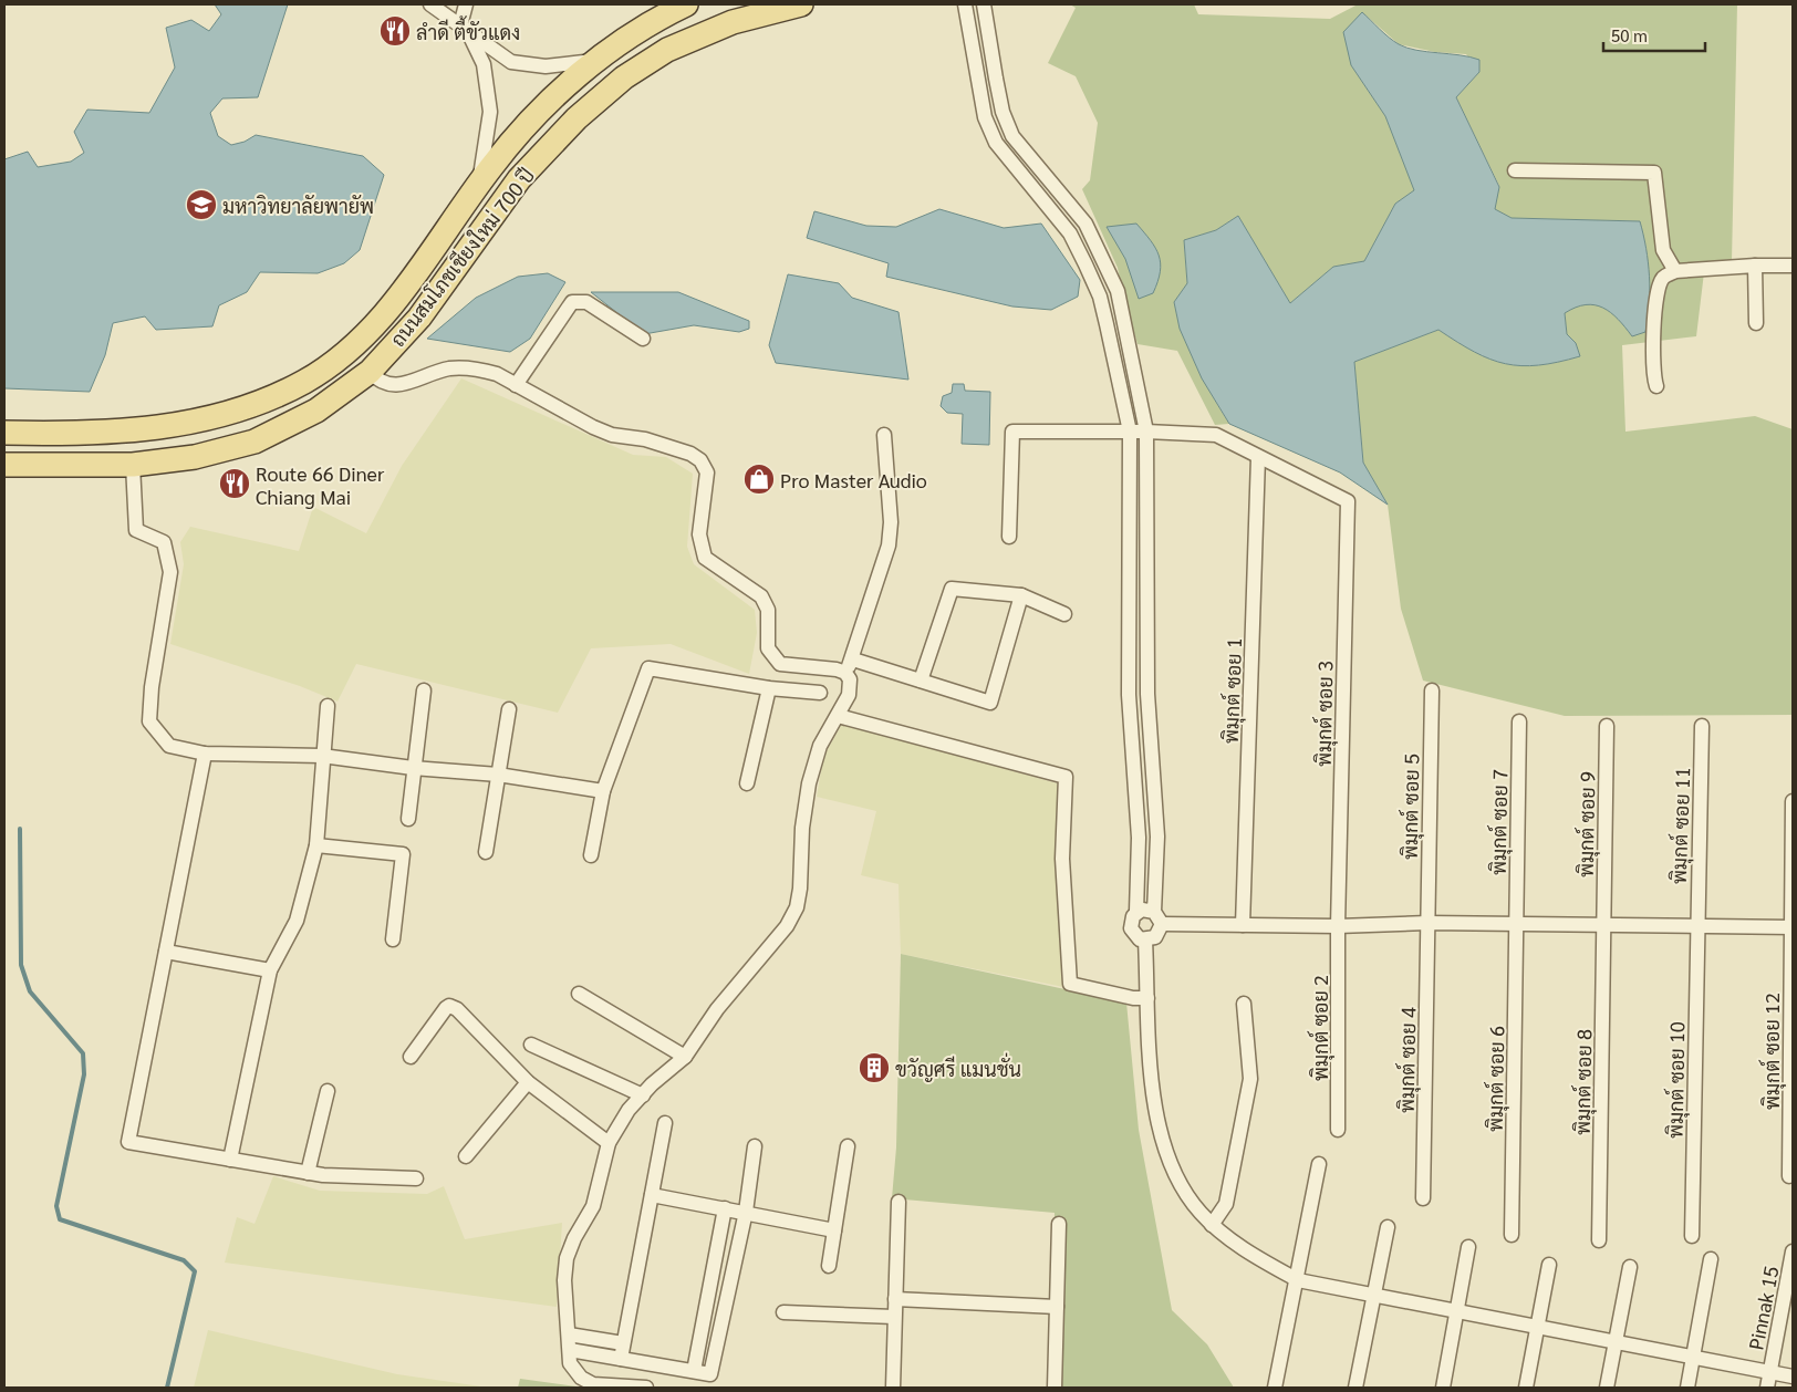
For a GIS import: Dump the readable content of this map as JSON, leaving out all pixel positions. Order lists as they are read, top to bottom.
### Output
{
  "streets": {
    "main road": ["ถนนสมโภชเชียงใหม่ 700 ปี"],
    "street": [
      "พิมุกต์ ซอย 1",
      "พิมุกต์ ซอย 3",
      "พิมุกต์ ซอย 5",
      "พิมุกต์ ซอย 7",
      "พิมุกต์ ซอย 9",
      "พิมุกต์ ซอย 11",
      "พิมุกต์ ซอย 2",
      "พิมุกต์ ซอย 12",
      "พิมุกต์ ซอย 4",
      "พิมุกต์ ซอย 6",
      "พิมุกต์ ซอย 10",
      "พิมุกต์ ซอย 8",
      "Pinnak 15"
    ]
  },
  "crossings": [
    ["พิมุกต์ ซอย 1", "พิมุกต์ ซอย 3"],
    ["พิมุกต์ ซอย 3", "พิมุกต์ ซอย 2"],
    ["พิมุกต์ ซอย 5", "พิมุกต์ ซอย 4"],
    ["พิมุกต์ ซอย 7", "พิมุกต์ ซอย 6"],
    ["พิมุกต์ ซอย 9", "พิมุกต์ ซอย 8"],
    ["พิมุกต์ ซอย 11", "พิมุกต์ ซอย 10"]
  ],
  "places": {
    "restaurant": ["ลำดี ตี้ขัวแดง", "Route 66 Diner Chiang Mai"],
    "school or university": ["มหาวิทยาลัยพายัพ"],
    "shop": ["Pro Master Audio"],
    "building": ["ขวัญศรี แมนชั่น"]
  },
  "scale_bar": "50 m"
}
